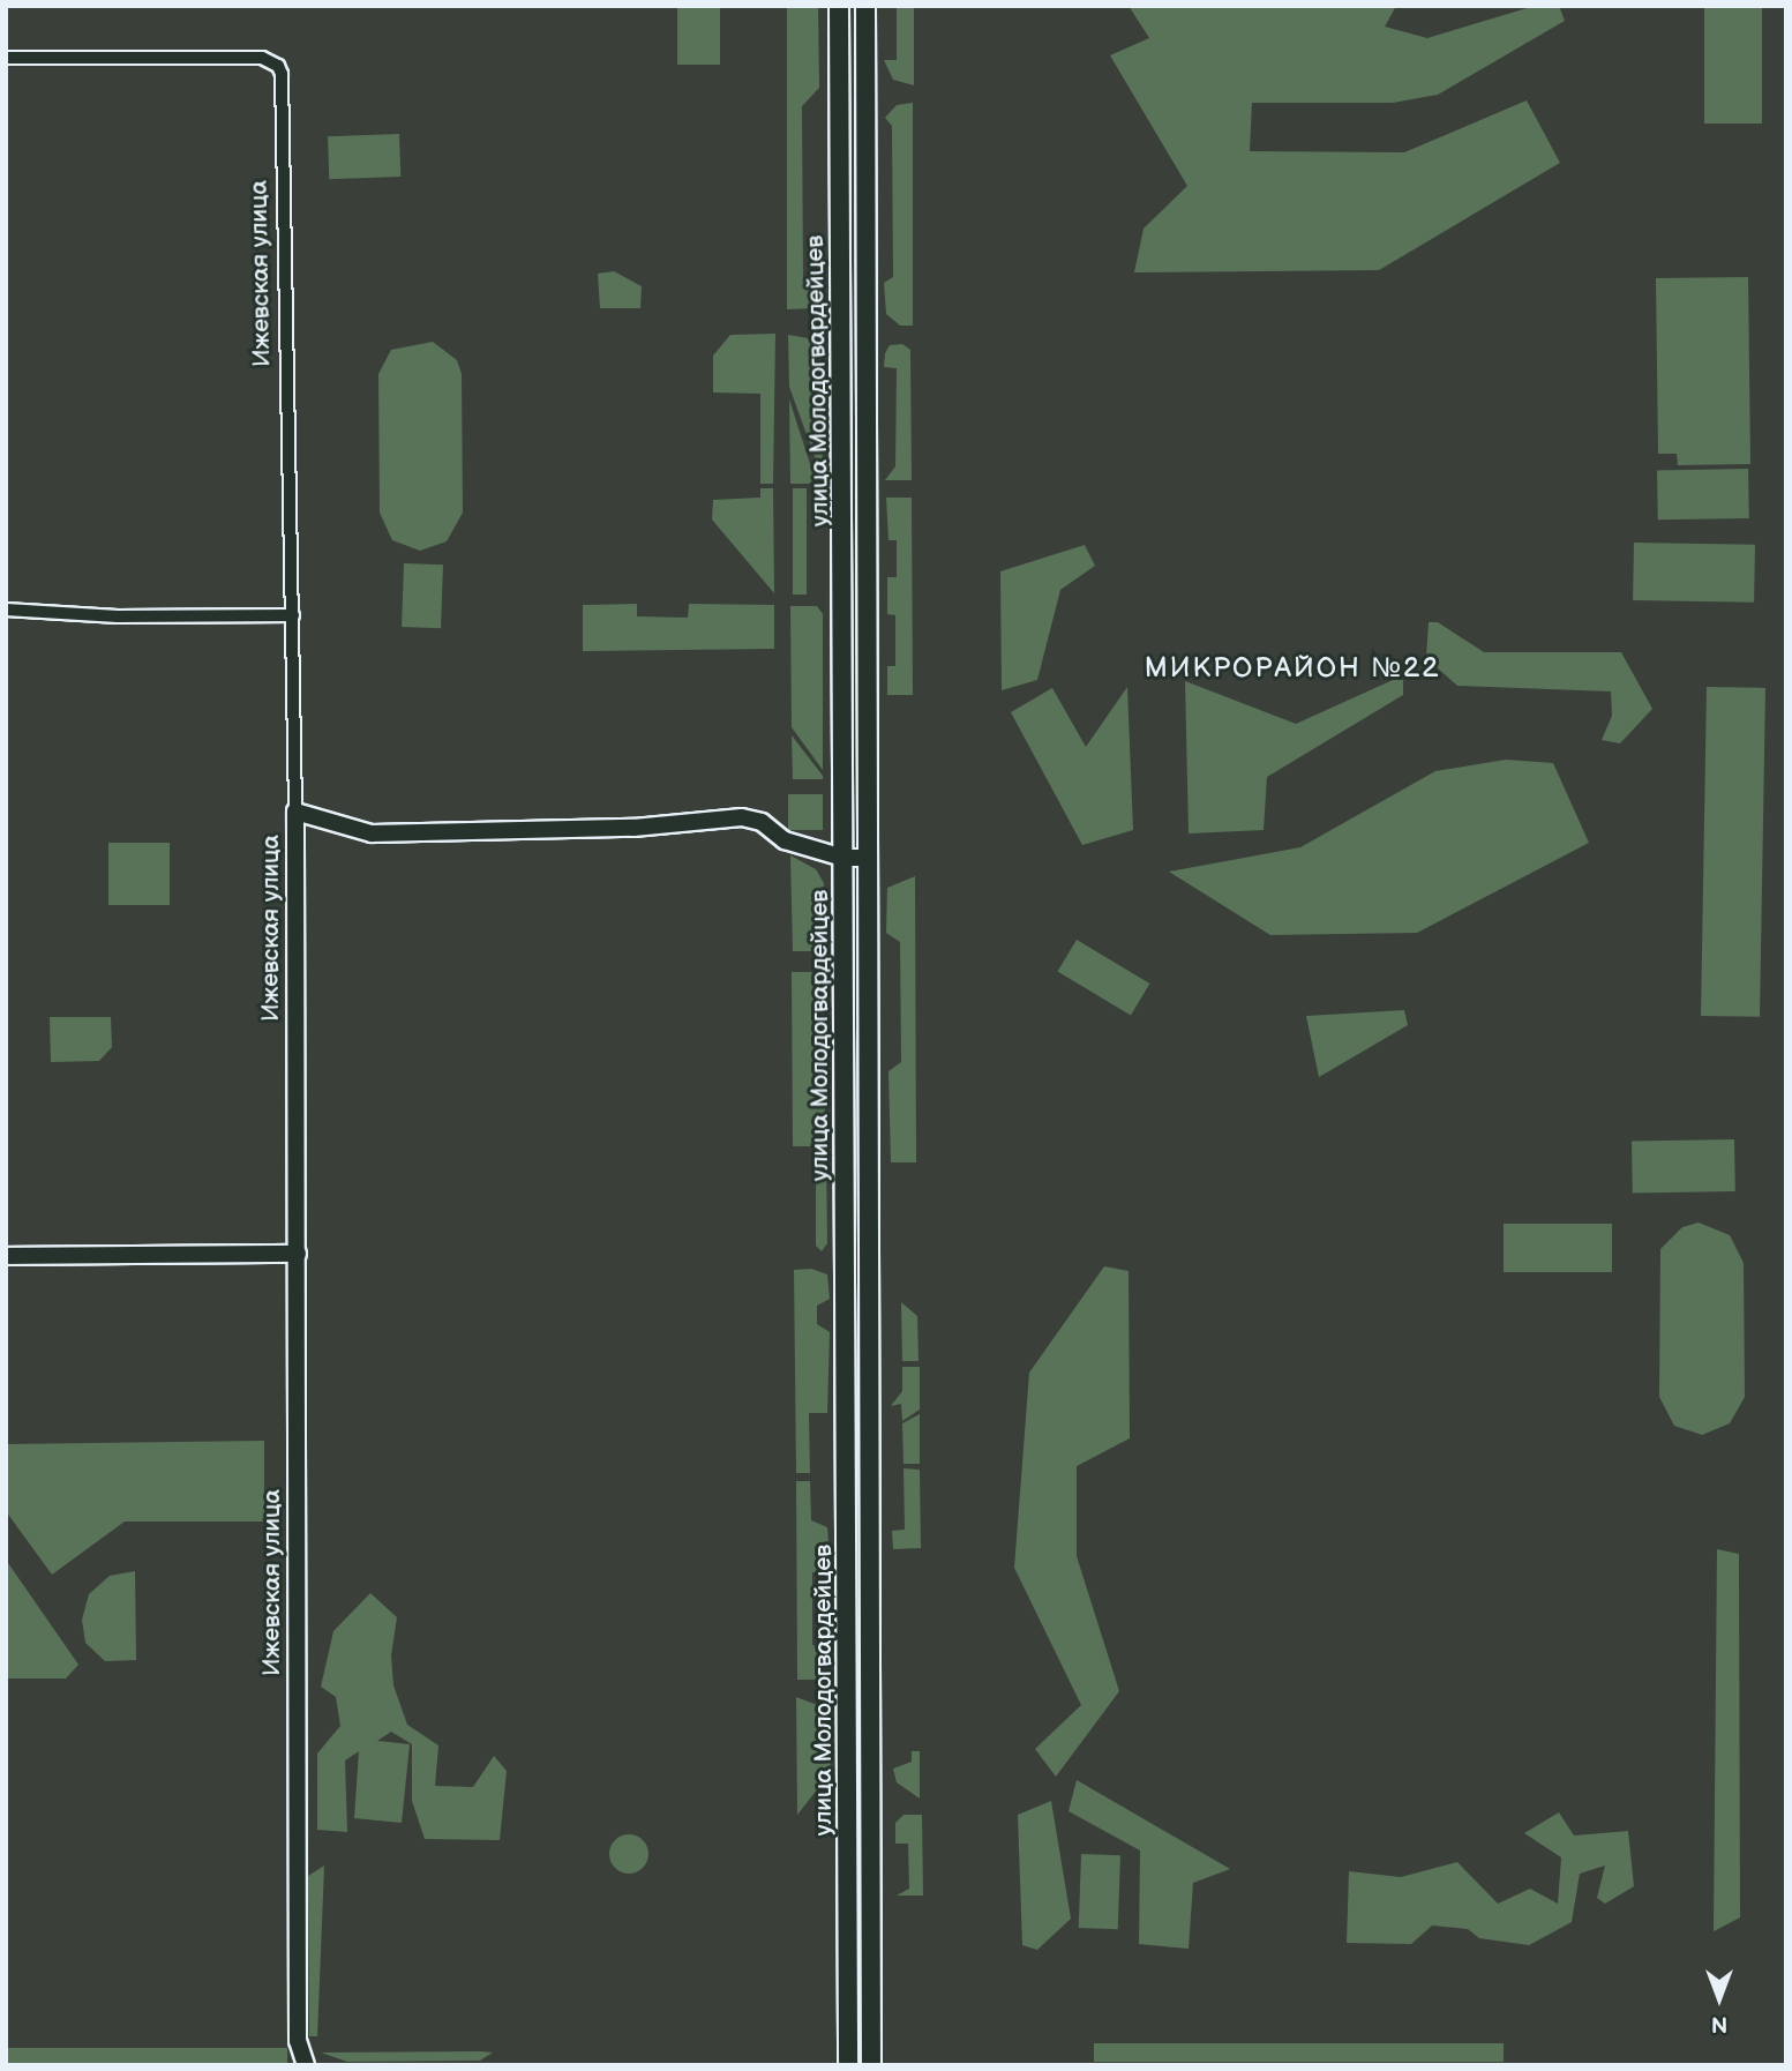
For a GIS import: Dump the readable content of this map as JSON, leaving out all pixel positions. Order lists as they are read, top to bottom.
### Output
{
  "streets": {
    "main road": ["улица Молодогвардейцев"],
    "street": ["Ижевская улица"]
  },
  "districts": ["МИКРОРАЙОН №22"],
  "north": "bottom"
}
